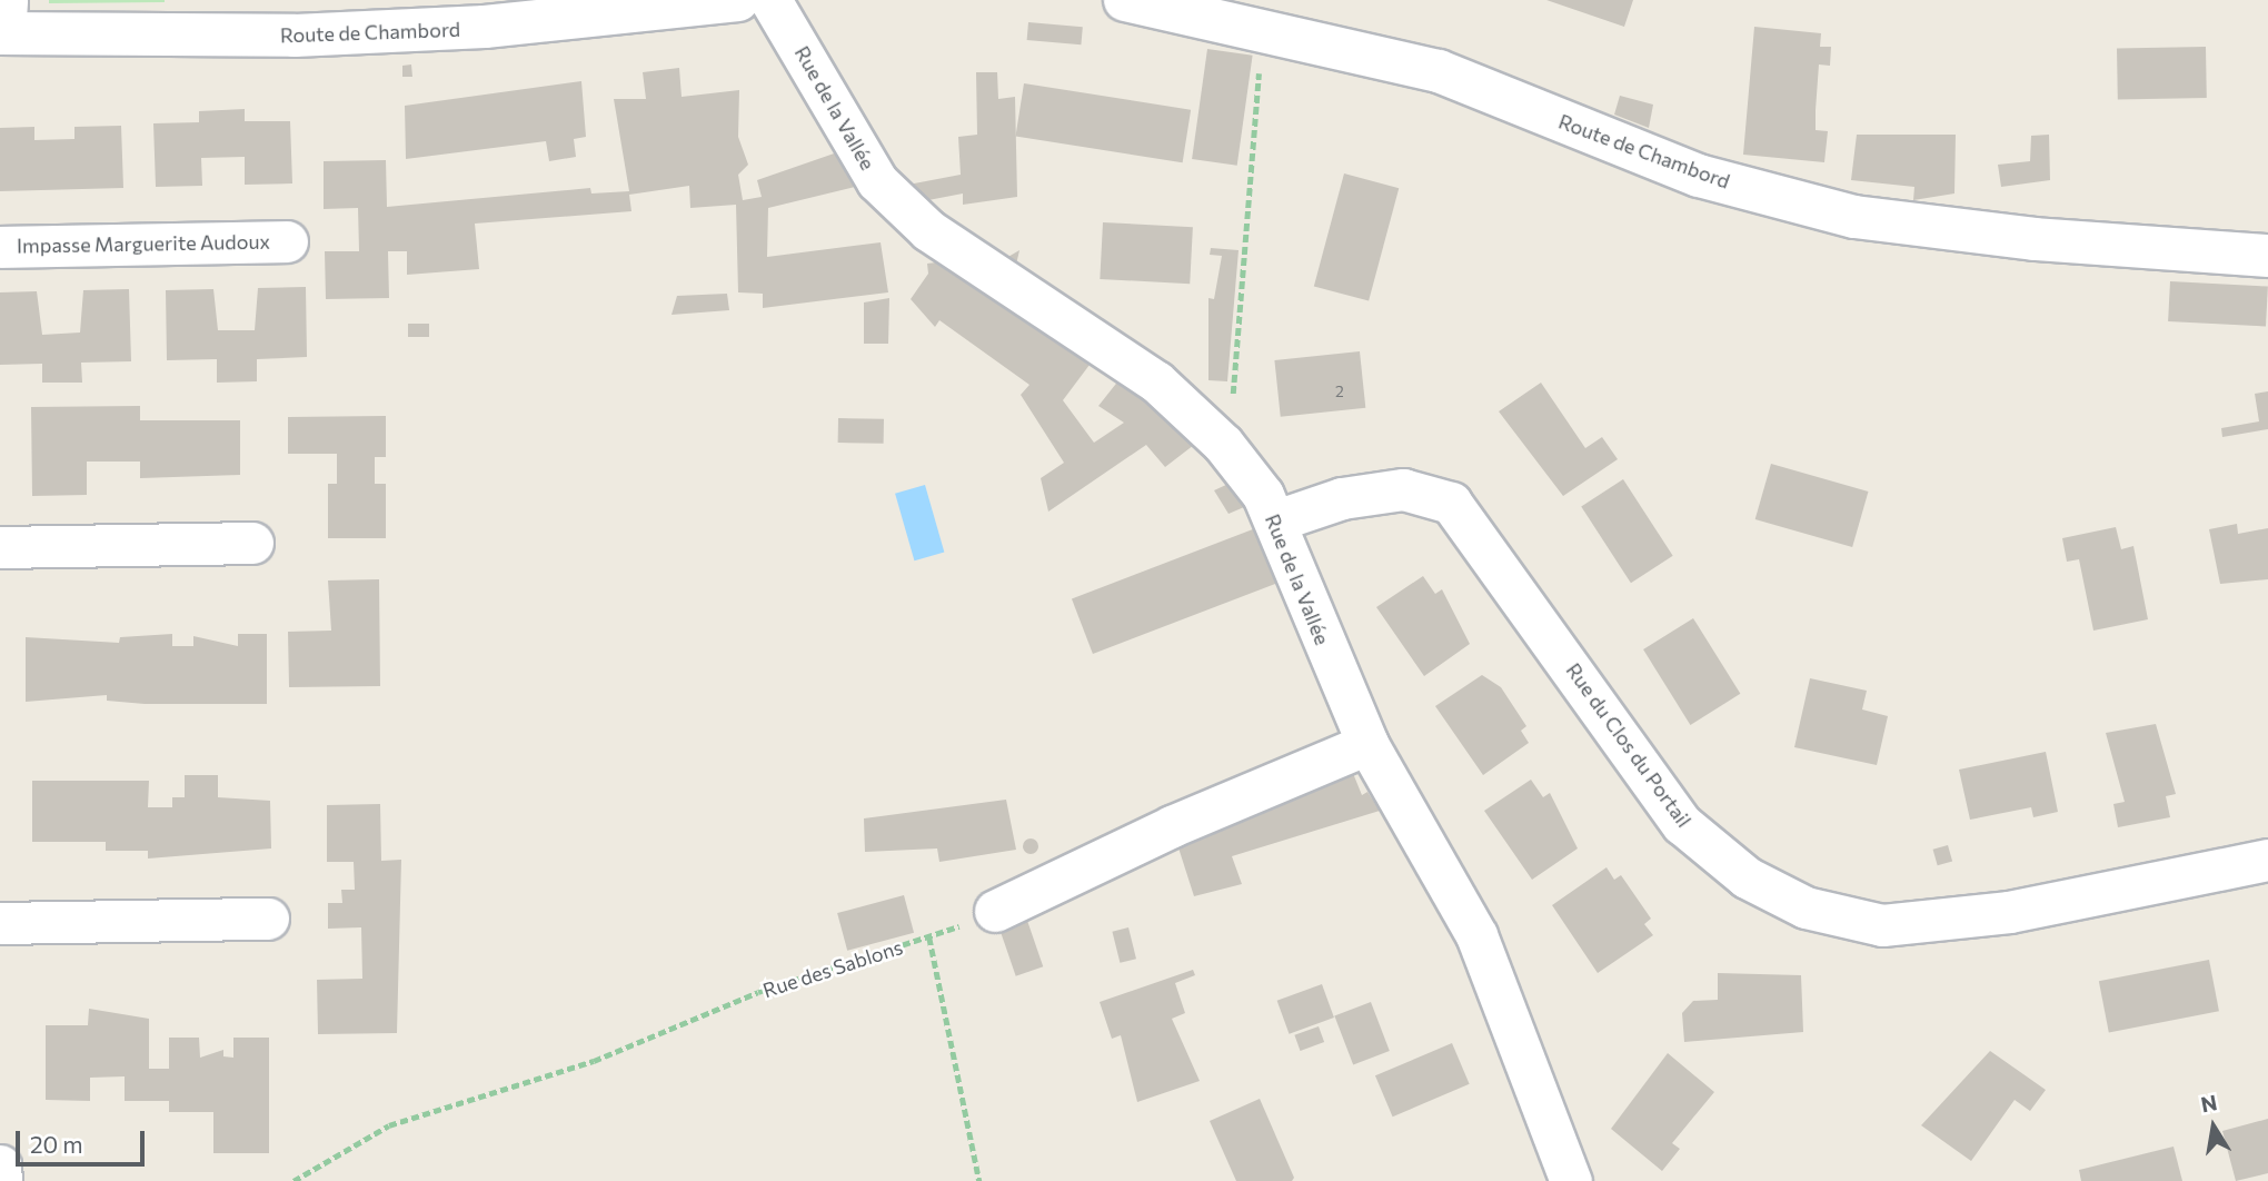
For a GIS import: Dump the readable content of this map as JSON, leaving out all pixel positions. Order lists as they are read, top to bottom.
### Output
{
  "streets": {
    "main road": ["Route de Chambord"],
    "street": ["Rue de la Vallée", "Impasse Marguerite Audoux", "Rue du Clos du Portail"],
    "path": ["Rue des Sablons"]
  },
  "crossings": [
    ["Rue de la Vallée", "Rue du Clos du Portail"]
  ],
  "house_numbers": ["2"],
  "scale_bar": "20 m",
  "north": "top"
}
